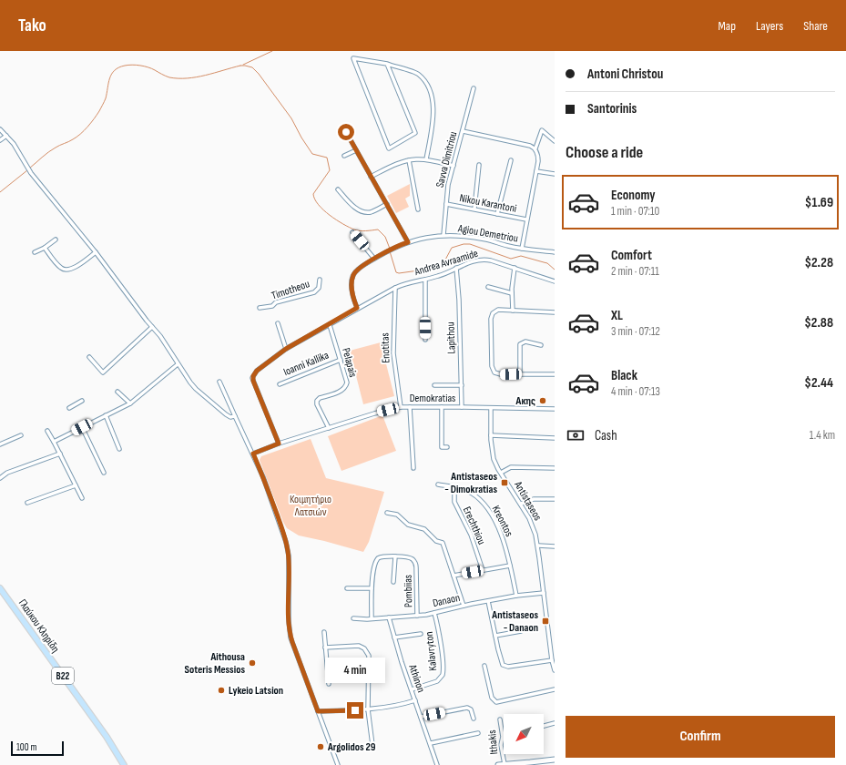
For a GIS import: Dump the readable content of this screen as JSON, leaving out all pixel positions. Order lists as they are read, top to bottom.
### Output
{
  "streets": {
    "main road": ["Γλαύκου Κληρίδη", "B22"],
    "street": [
      "Savva Dimitriou",
      "Nikou Karantoni",
      "Agiou Demetriou",
      "Andrea Avraamide",
      "Timotheou",
      "Lapithou",
      "Enotitas",
      "Pelapais",
      "Ioanni Kallika",
      "Demokratias",
      "Antistaseos",
      "Kreontos",
      "Erechthiou",
      "Pombiias",
      "Danaon",
      "Kalavryton",
      "Athinon",
      "Ithakis"
    ]
  },
  "crossings": [
    ["Savva Dimitriou", "Nikou Karantoni"],
    ["Savva Dimitriou", "Agiou Demetriou"],
    ["Agiou Demetriou", "Andrea Avraamide"],
    ["Andrea Avraamide", "Lapithou"],
    ["Andrea Avraamide", "Enotitas"],
    ["Andrea Avraamide", "Pelapais"],
    ["Andrea Avraamide", "Demokratias"],
    ["Lapithou", "Demokratias"],
    ["Enotitas", "Demokratias"],
    ["Pelapais", "Ioanni Kallika"],
    ["Pelapais", "Demokratias"],
    ["Demokratias", "Antistaseos"],
    ["Antistaseos", "Danaon"],
    ["Kreontos", "Erechthiou"],
    ["Kreontos", "Danaon"],
    ["Pombiias", "Danaon"],
    ["Danaon", "Kalavryton"],
    ["Danaon", "Athinon"],
    ["Kalavryton", "Athinon"]
  ],
  "parks": ["Κοιμητήριο Λατσιών"],
  "places": {
    "other": [
      "Ακης",
      "Aithousa Soteris Messios",
      "Lykeio Latsion",
      "Argolidos 29"
    ],
    "transit": ["Antistaseos - Dimokratias", "Antistaseos - Danaon"]
  },
  "scale_bar": "100 m",
  "north": "bottom left",
  "page": {
    "header": "Tako",
    "nav": ["Map", "Layers", "Share"],
    "banner": ["Antoni Christou", "Santorinis"],
    "heading": "Choose a ride",
    "list": [
      {
        "name": "Economy",
        "note": "1 min · 07:10",
        "value": "$1.69"
      },
      {
        "name": "Comfort",
        "note": "2 min · 07:11",
        "value": "$2.28"
      },
      {
        "name": "XL",
        "note": "3 min · 07:12",
        "value": "$2.88"
      },
      {
        "name": "Black",
        "note": "4 min · 07:13",
        "value": "$2.44"
      }
    ],
    "pay": ["Cash", "1.4 km"],
    "bubble": "4 min",
    "buttons": "Confirm",
    "scale": "100 m"
  }
}
